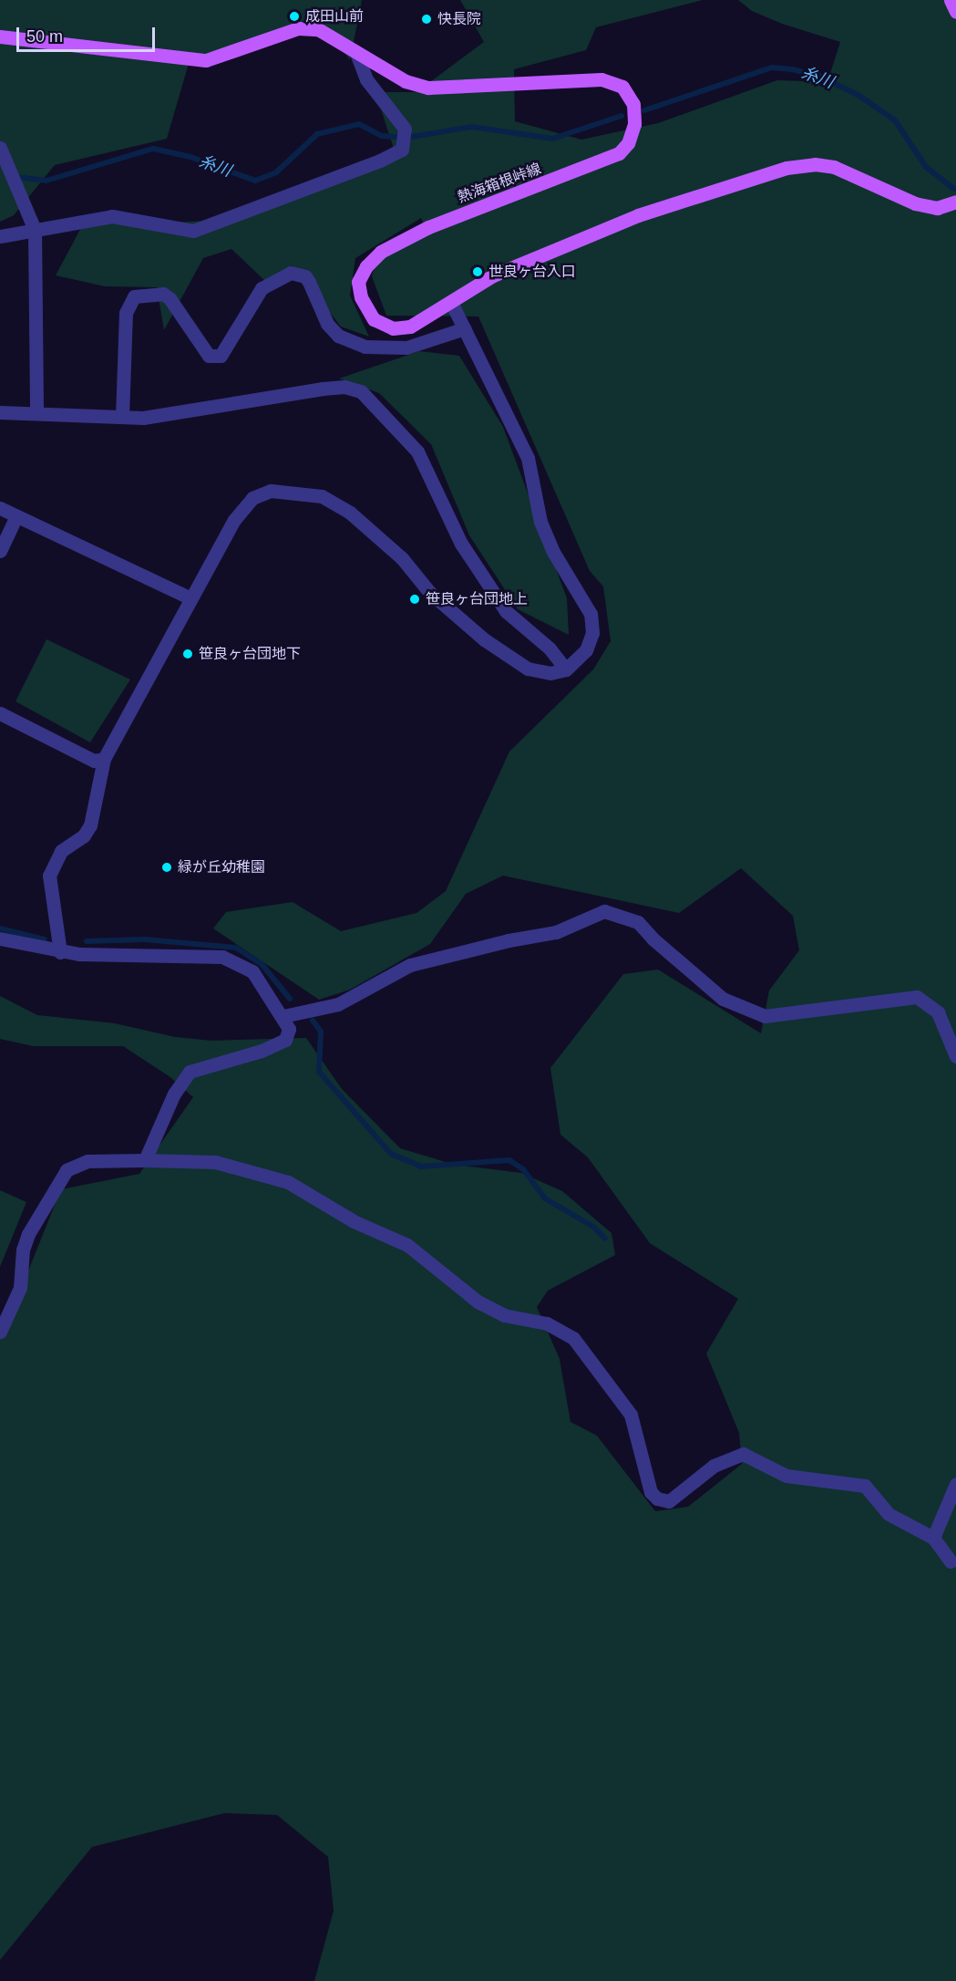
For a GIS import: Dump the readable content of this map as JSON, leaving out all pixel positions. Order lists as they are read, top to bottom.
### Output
{
  "streets": {
    "main road": ["熱海箱根峠線"]
  },
  "water": ["糸川"],
  "places": [
    "成田山前",
    "快長院",
    "世良ヶ台入口",
    "笹良ヶ台団地上",
    "笹良ヶ台団地下",
    "緑が丘幼稚園"
  ],
  "scale_bar": "50 m"
}
